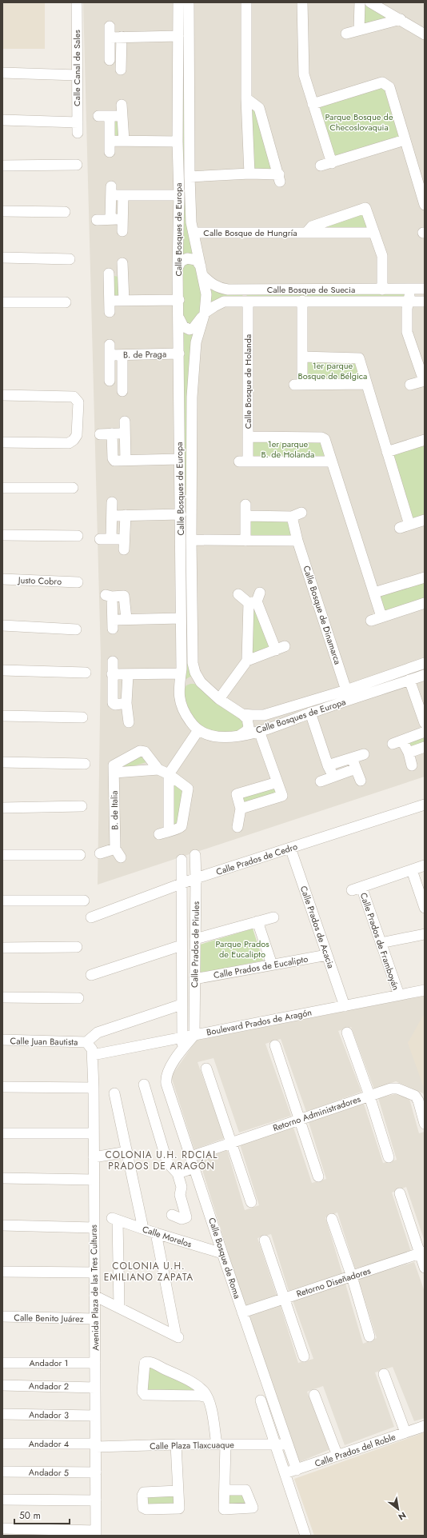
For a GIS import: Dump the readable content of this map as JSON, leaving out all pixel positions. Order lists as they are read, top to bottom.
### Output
{
  "streets": {
    "street": [
      "Calle Canal de Sales",
      "Calle Bosques de Europa",
      "Calle Bosque de Hungría",
      "Calle Bosque de Suecia",
      "B. de Praga",
      "Calle Bosque de Holanda",
      "Justo Cobro",
      "Calle Bosque de Dinamarca",
      "B. de Italia",
      "Calle Prados de Cedro",
      "Calle Prados de Acacia",
      "Calle Prados de Framboyán",
      "Calle Prados de Pirules",
      "Calle Prados de Eucalipto",
      "Boulevard Prados de Aragón",
      "Calle Juan Bautista",
      "Retorno Administradores",
      "Calle Morelos",
      "Calle Bosque de Roma",
      "Retorno Diseñadores",
      "Avenida Plaza de las Tres Culturas",
      "Calle Benito Juárez",
      "Andador 1",
      "Andador 2",
      "Andador 3",
      "Andador 4",
      "Calle Plaza Tlaxcuaque",
      "Calle Prados del Roble",
      "Andador 5"
    ]
  },
  "crossings": [
    ["Calle Bosques de Europa", "Calle Bosque de Hungría"],
    ["Calle Bosques de Europa", "Calle Bosque de Suecia"],
    ["Calle Bosques de Europa", "B. de Praga"],
    ["Calle Bosques de Europa", "Calle Bosque de Dinamarca"],
    ["Calle Bosque de Hungría", "Calle Bosque de Suecia"],
    ["Calle Bosque de Suecia", "Calle Bosque de Holanda"],
    ["Calle Prados de Cedro", "Calle Prados de Acacia"],
    ["Calle Prados de Cedro", "Calle Prados de Pirules"],
    ["Calle Prados de Acacia", "Calle Prados de Eucalipto"],
    ["Calle Prados de Acacia", "Boulevard Prados de Aragón"],
    ["Calle Prados de Framboyán", "Boulevard Prados de Aragón"],
    ["Calle Prados de Pirules", "Calle Prados de Eucalipto"],
    ["Calle Prados de Pirules", "Boulevard Prados de Aragón"],
    ["Calle Prados de Pirules", "Calle Bosque de Roma"],
    ["Boulevard Prados de Aragón", "Calle Bosque de Roma"],
    ["Boulevard Prados de Aragón", "Avenida Plaza de las Tres Culturas"],
    ["Calle Juan Bautista", "Avenida Plaza de las Tres Culturas"],
    ["Retorno Administradores", "Calle Bosque de Roma"],
    ["Calle Morelos", "Calle Bosque de Roma"],
    ["Calle Bosque de Roma", "Retorno Diseñadores"],
    ["Calle Bosque de Roma", "Calle Plaza Tlaxcuaque"],
    ["Calle Bosque de Roma", "Calle Prados del Roble"],
    ["Avenida Plaza de las Tres Culturas", "Calle Benito Juárez"],
    ["Avenida Plaza de las Tres Culturas", "Andador 1"],
    ["Avenida Plaza de las Tres Culturas", "Andador 2"],
    ["Avenida Plaza de las Tres Culturas", "Andador 3"],
    ["Avenida Plaza de las Tres Culturas", "Andador 4"],
    ["Avenida Plaza de las Tres Culturas", "Calle Plaza Tlaxcuaque"],
    ["Avenida Plaza de las Tres Culturas", "Andador 5"],
    ["Andador 4", "Calle Plaza Tlaxcuaque"]
  ],
  "districts": ["COLONIA U.H. RDCIAL PRADOS DE ARAGÓN", "COLONIA U.H. EMILIANO ZAPATA"],
  "parks": [
    "Parque Bosque de Checoslovaquia",
    "1er parque Bosque de Bélgica",
    "1er parque B. de Holanda",
    "Parque Prados de Eucalipto"
  ],
  "scale_bar": "50 m",
  "north": "bottom right"
}
